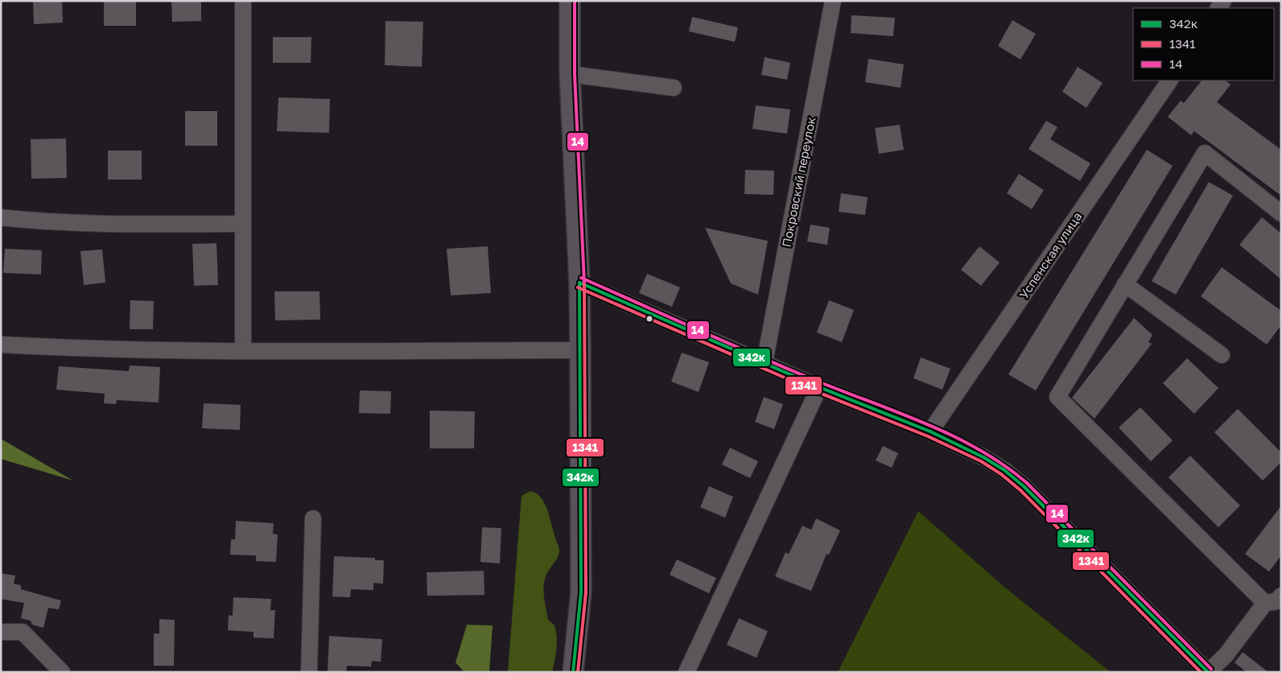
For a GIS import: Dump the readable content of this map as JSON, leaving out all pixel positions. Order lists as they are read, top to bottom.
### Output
{
  "streets": {
    "street": ["Покровский переулок", "Успенская улица"]
  },
  "lines": ["transit line 14", "transit line 342к", "transit line 1341"],
  "legend": ["342к", "1341", "14"]
}
